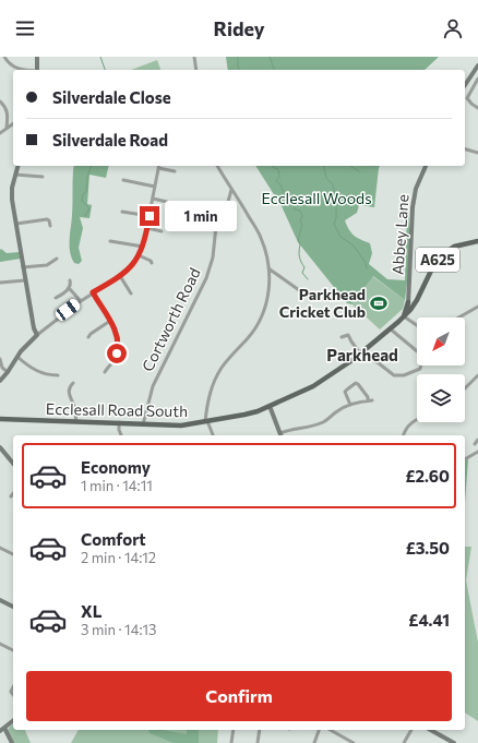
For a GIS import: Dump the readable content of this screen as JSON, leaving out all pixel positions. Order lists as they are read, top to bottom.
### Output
{
  "streets": {
    "main road": ["A625", "Ecclesall Road South"],
    "street": ["Abbey Lane", "Cortworth Road"]
  },
  "crossings": [
    ["Abbey Lane", "Ecclesall Road South"],
    ["Cortworth Road", "Ecclesall Road South"]
  ],
  "districts": ["Parkhead"],
  "parks": ["Ecclesall Woods"],
  "places": {
    "sports": ["Parkhead Cricket Club"]
  },
  "north": "bottom left",
  "page": {
    "header": "Ridey",
    "banner": ["Silverdale Close", "Silverdale Road"],
    "bubble": "1 min",
    "list": [
      {
        "name": "Economy",
        "note": "1 min · 14:11",
        "value": "£2.60"
      },
      {
        "name": "Comfort",
        "note": "2 min · 14:12",
        "value": "£3.50"
      },
      {
        "name": "XL",
        "note": "3 min · 14:13",
        "value": "£4.41"
      }
    ],
    "buttons": "Confirm"
  }
}
